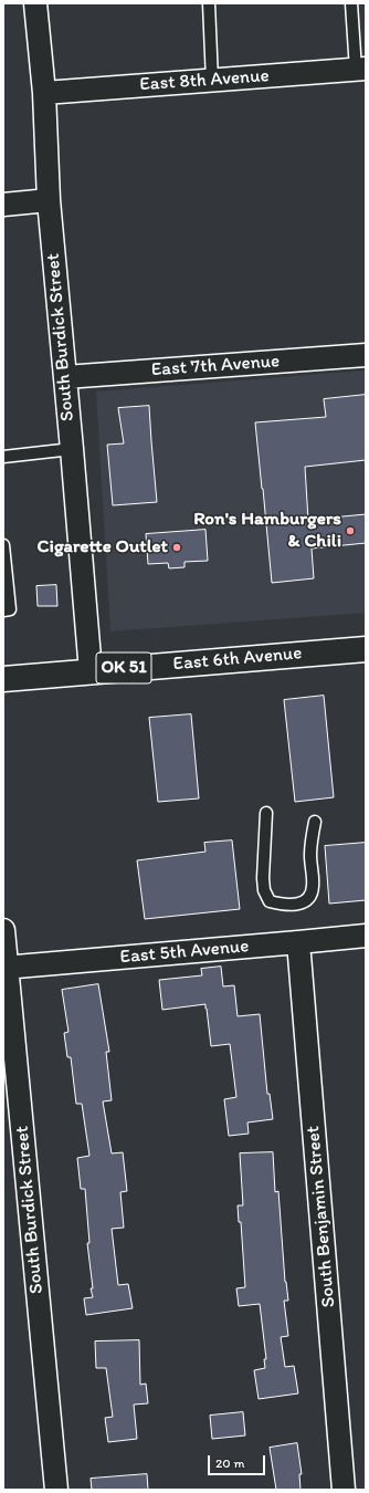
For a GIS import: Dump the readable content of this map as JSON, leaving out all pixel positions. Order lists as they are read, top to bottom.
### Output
{
  "streets": {
    "main road": ["East 6th Avenue", "OK 51"],
    "street": [
      "East 8th Avenue",
      "South Burdick Street",
      "East 7th Avenue",
      "East 5th Avenue",
      "South Benjamin Street"
    ]
  },
  "crossings": [
    ["East 8th Avenue", "South Burdick Street"],
    ["South Burdick Street", "East 7th Avenue"],
    ["South Burdick Street", "East 6th Avenue"],
    ["South Burdick Street", "East 5th Avenue"],
    ["East 5th Avenue", "South Benjamin Street"]
  ],
  "places": ["Ron's Hamburgers & Chili", "Cigarette Outlet"],
  "scale_bar": "20 m"
}
